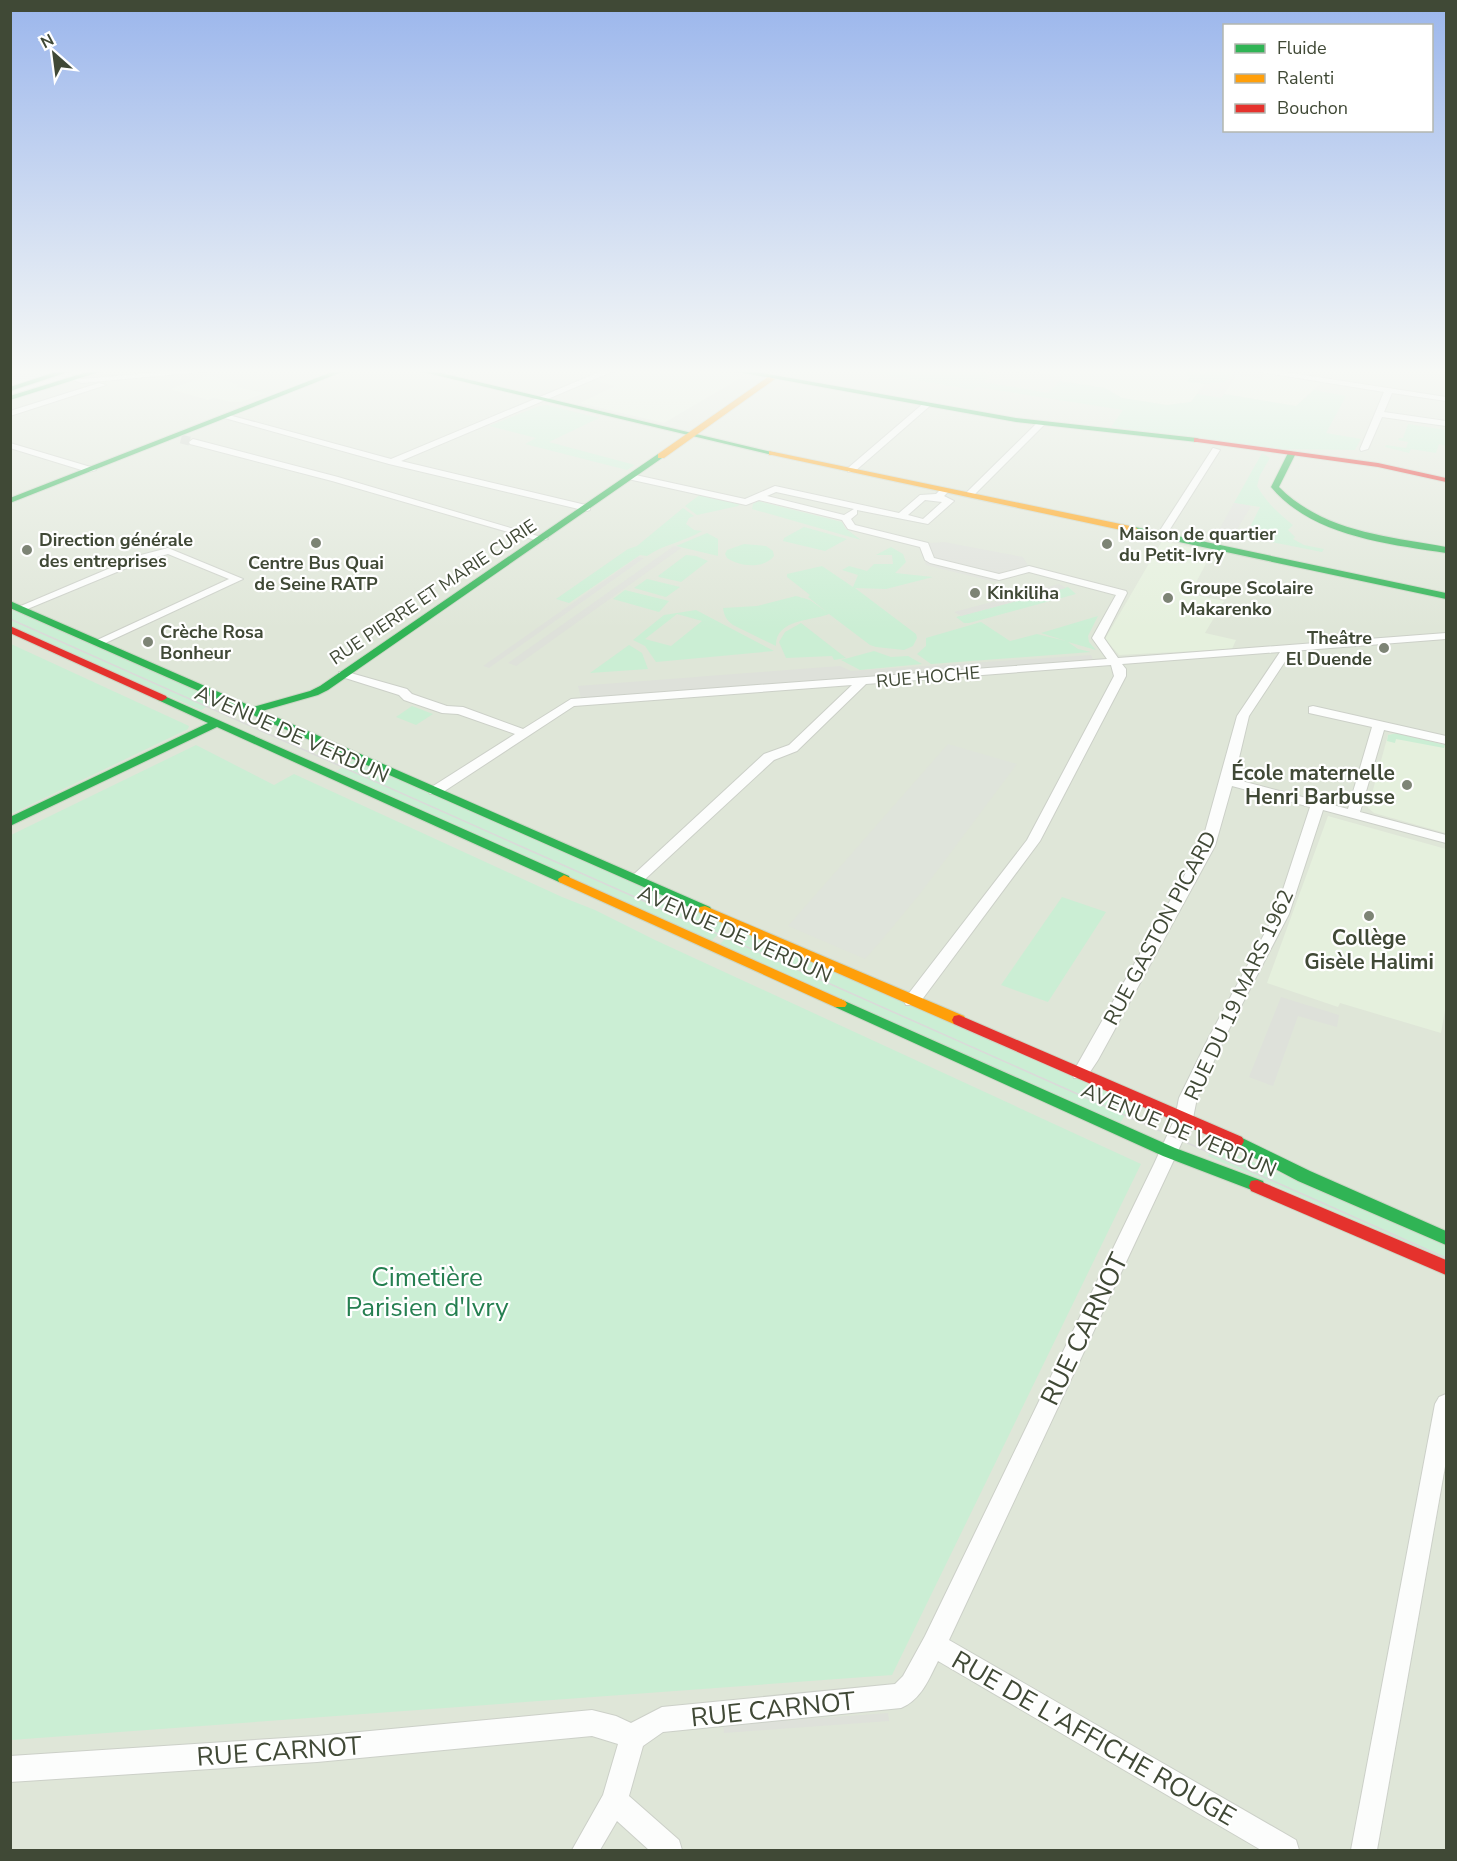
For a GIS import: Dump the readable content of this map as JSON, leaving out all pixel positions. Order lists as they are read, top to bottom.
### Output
{
  "streets": {
    "main road": ["RUE PIERRE ET MARIE CURIE", "AVENUE DE VERDUN"],
    "street": [
      "RUE HOCHE",
      "RUE GASTON PICARD",
      "RUE DU 19 MARS 1962",
      "RUE CARNOT",
      "RUE DE L'AFFICHE ROUGE"
    ]
  },
  "crossings": [
    ["RUE PIERRE ET MARIE CURIE", "AVENUE DE VERDUN"],
    ["RUE HOCHE", "AVENUE DE VERDUN"],
    ["RUE HOCHE", "RUE GASTON PICARD"],
    ["AVENUE DE VERDUN", "RUE GASTON PICARD"],
    ["AVENUE DE VERDUN", "RUE DU 19 MARS 1962"],
    ["AVENUE DE VERDUN", "RUE CARNOT"],
    ["RUE DU 19 MARS 1962", "RUE CARNOT"],
    ["RUE CARNOT", "RUE DE L'AFFICHE ROUGE"]
  ],
  "parks": ["Cimetière Parisien d'Ivry"],
  "places": [
    "Centre Bus Quai de Seine RATP",
    "Maison de quartier du Petit-Ivry",
    "Direction générale des entreprises",
    "Kinkiliha",
    "Groupe Scolaire Makarenko",
    "Crèche Rosa Bonheur",
    "Theâtre El Duende",
    "École maternelle Henri Barbusse",
    "Collège Gisèle Halimi"
  ],
  "legend": ["Fluide", "Ralenti", "Bouchon"],
  "north": "top left"
}
